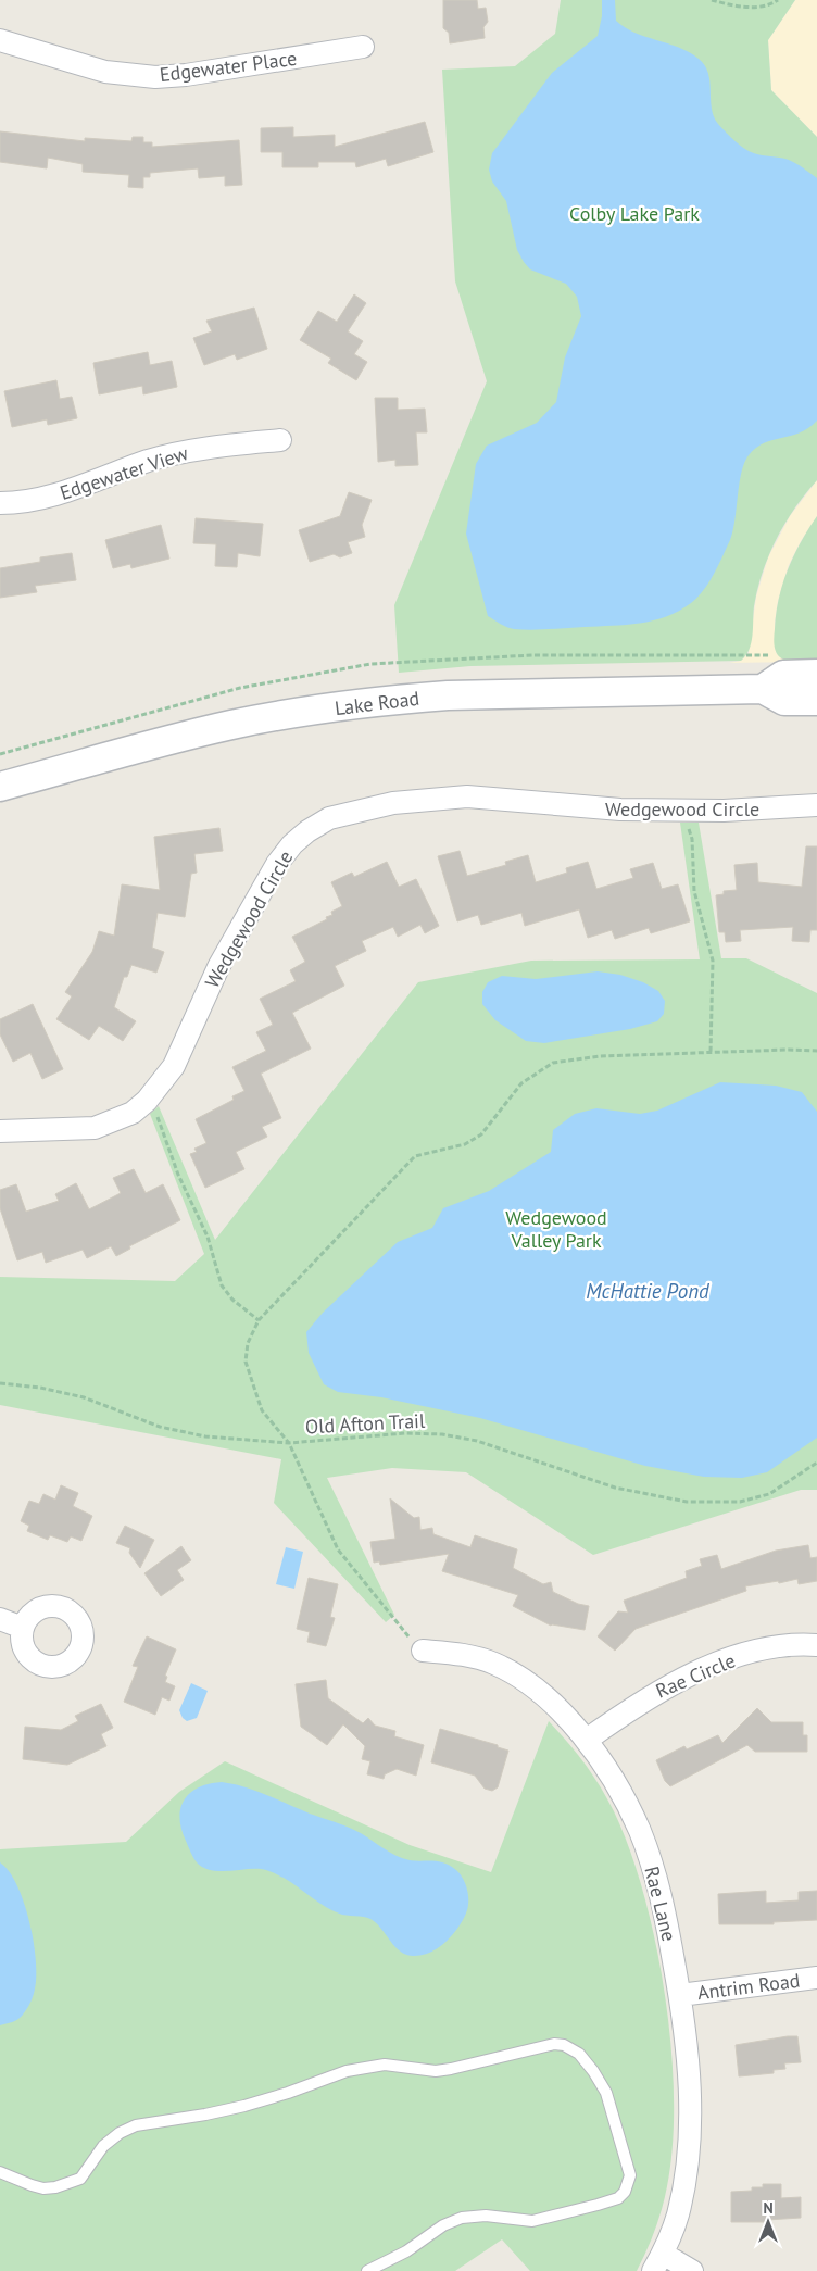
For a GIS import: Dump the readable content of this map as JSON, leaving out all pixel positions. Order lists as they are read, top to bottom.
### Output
{
  "streets": {
    "street": [
      "Edgewater Place",
      "Edgewater View",
      "Lake Road",
      "Wedgewood Circle",
      "Rae Circle",
      "Rae Lane",
      "Antrim Road"
    ],
    "path": ["Old Afton Trail"]
  },
  "crossings": [
    ["Rae Circle", "Rae Lane"],
    ["Rae Lane", "Antrim Road"]
  ],
  "water": ["McHattie Pond"],
  "parks": ["Colby Lake Park", "Wedgewood Valley Park"],
  "north": "top"
}
